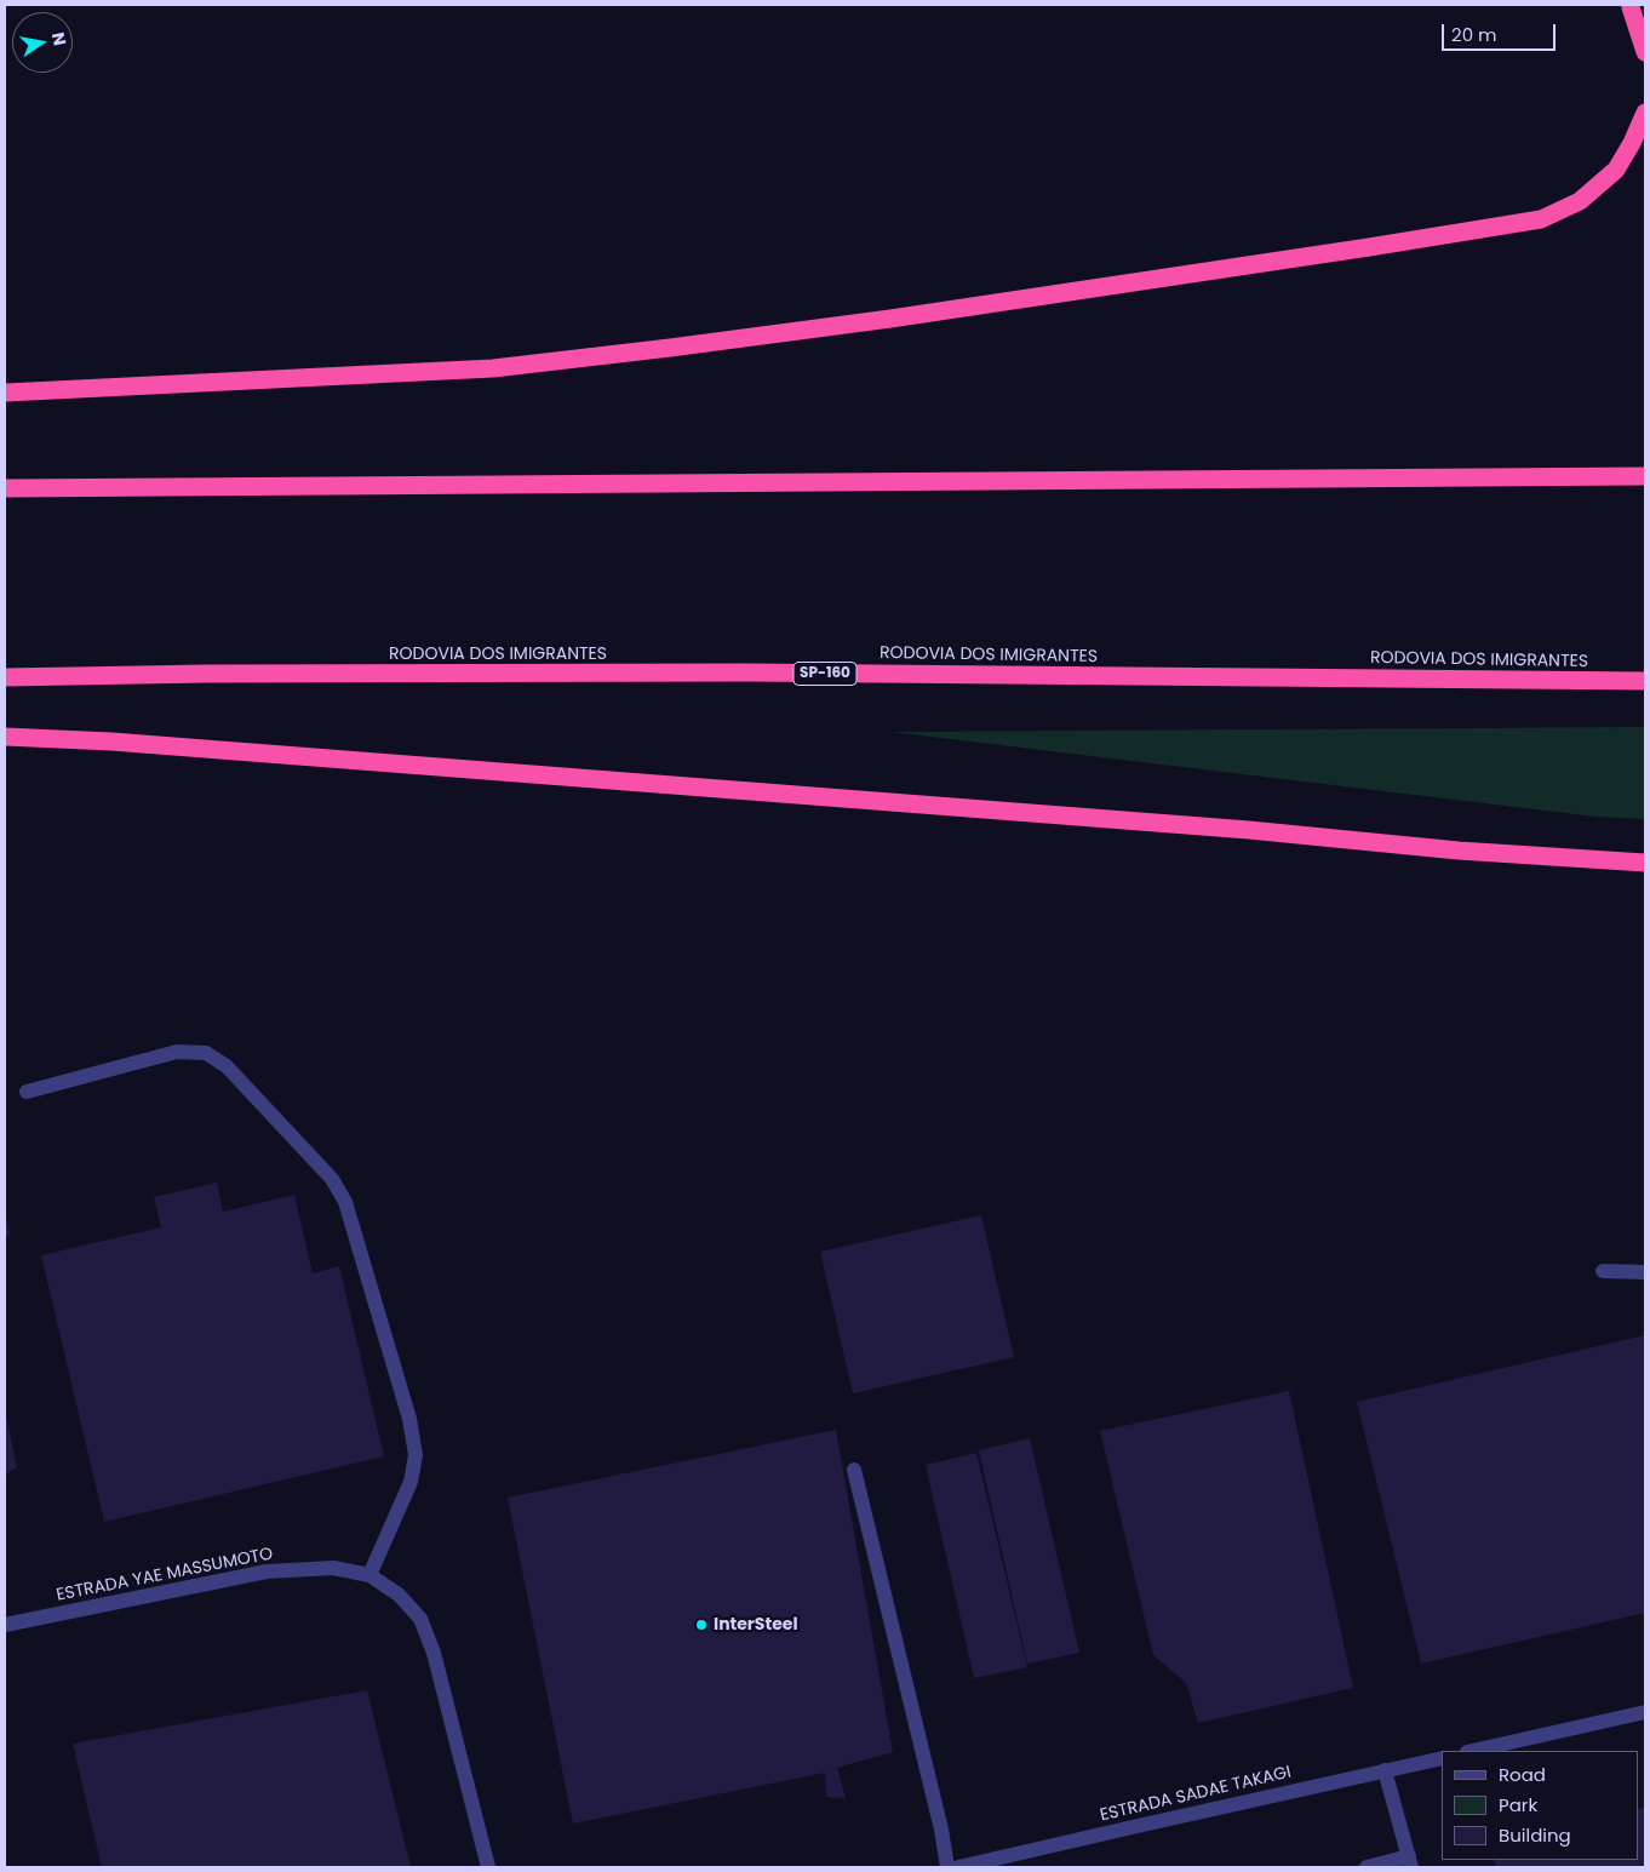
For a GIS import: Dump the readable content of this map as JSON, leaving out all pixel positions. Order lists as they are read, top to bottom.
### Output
{
  "streets": {
    "highway": ["RODOVIA DOS IMIGRANTES", "SP-160"],
    "street": ["ESTRADA YAE MASSUMOTO", "ESTRADA SADAE TAKAGI"]
  },
  "places": ["InterSteel"],
  "legend": ["Road", "Park", "Building"],
  "scale_bar": "20 m",
  "north": "right"
}
